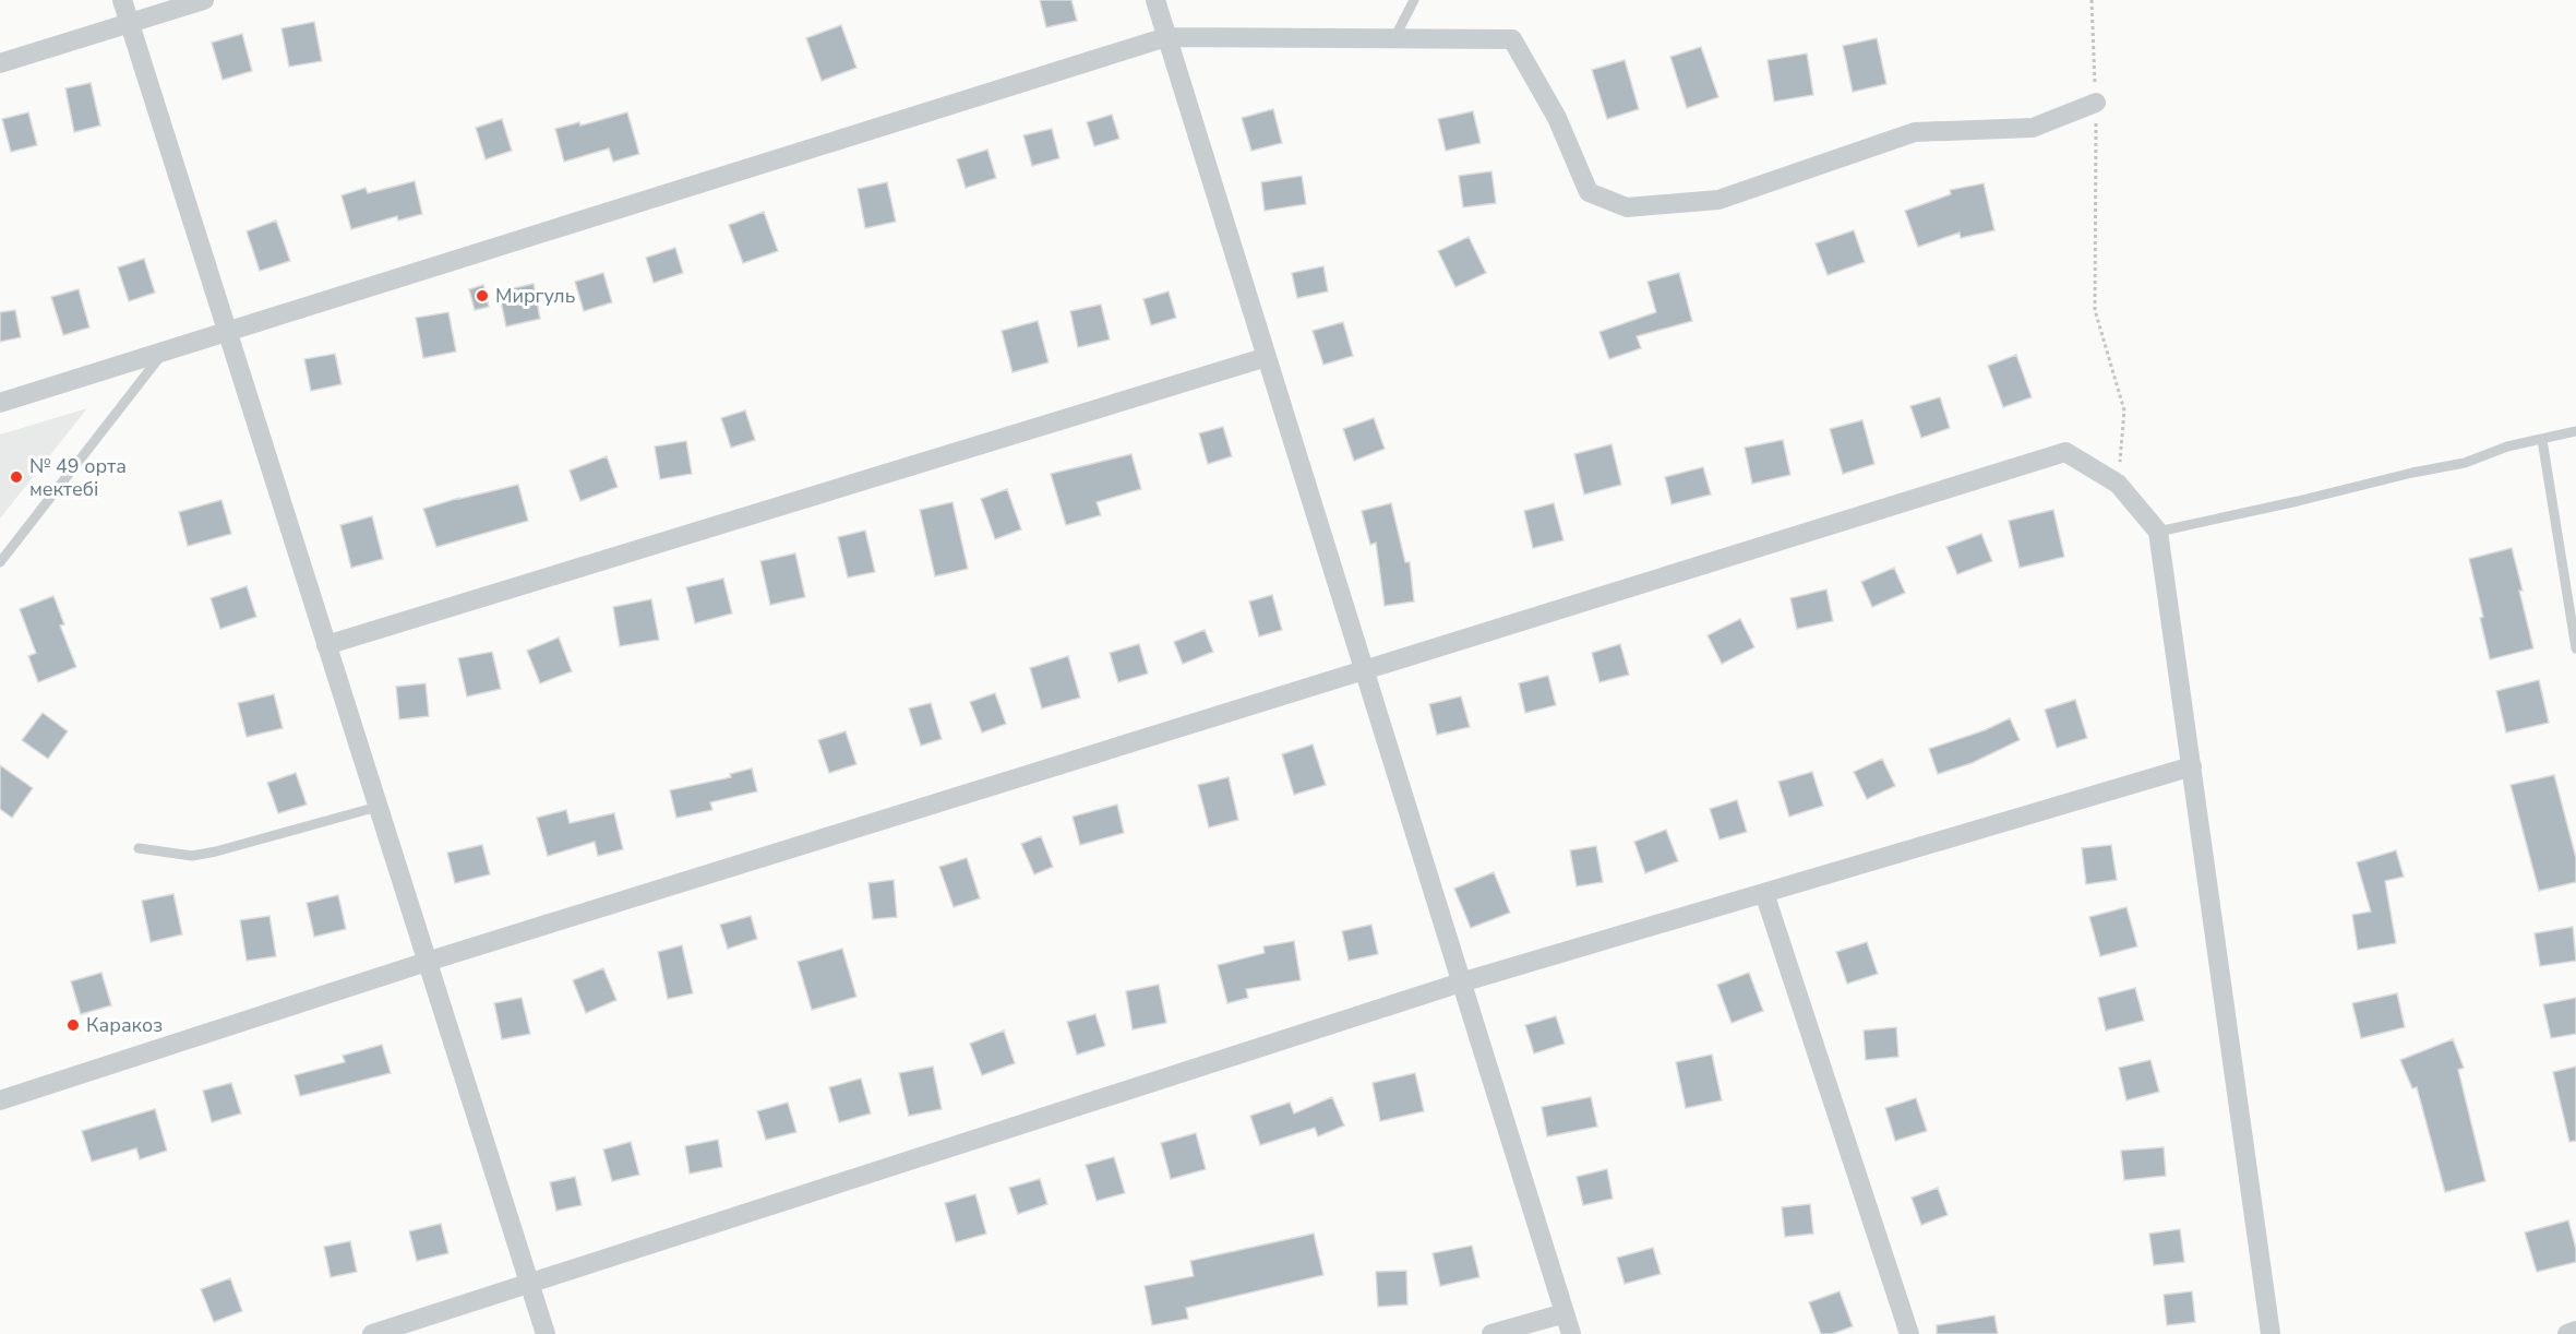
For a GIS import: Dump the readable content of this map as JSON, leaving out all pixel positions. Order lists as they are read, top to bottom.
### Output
{
  "places": ["Миргуль", "№ 49 орта мектебі", "Каракоз"]
}
